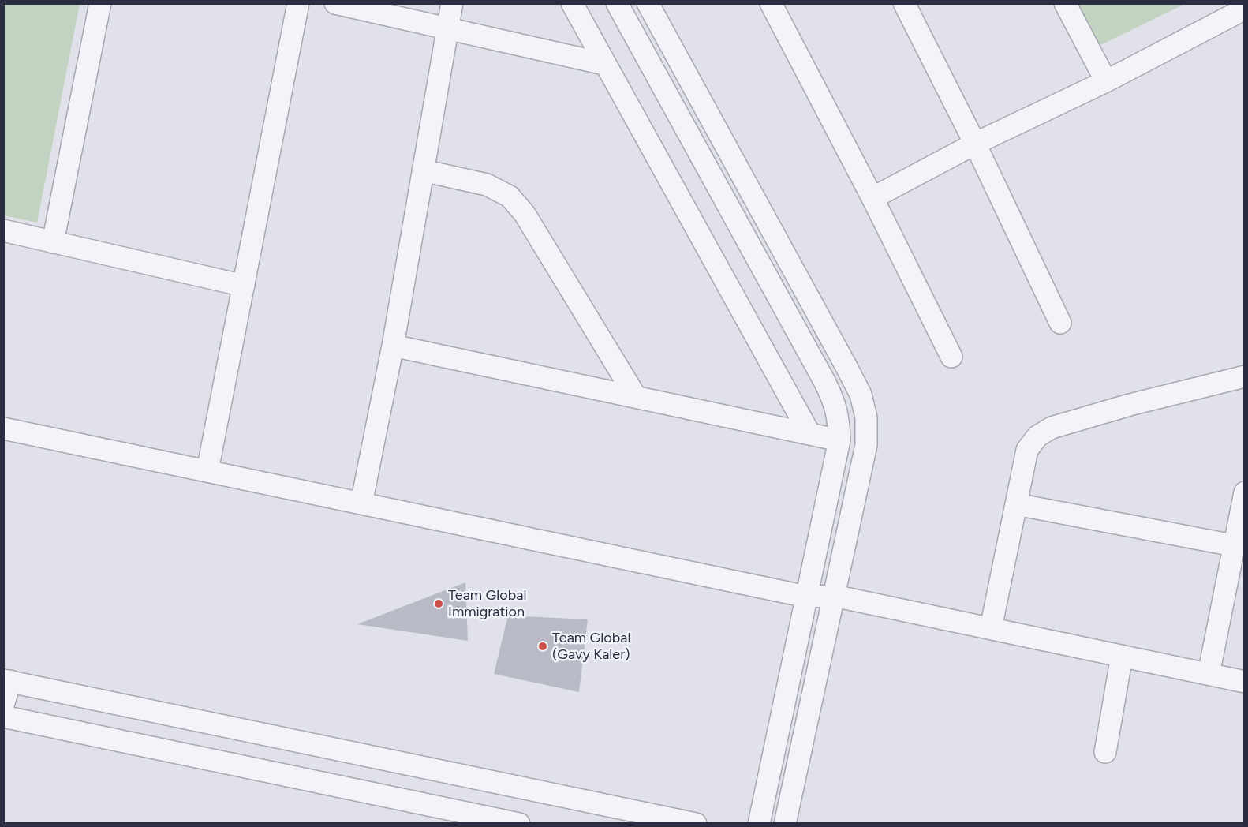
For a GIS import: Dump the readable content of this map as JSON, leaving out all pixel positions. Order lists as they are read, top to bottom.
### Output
{
  "places": ["Team Global Immigration", "Team Global (Gavy Kaler)"]
}
